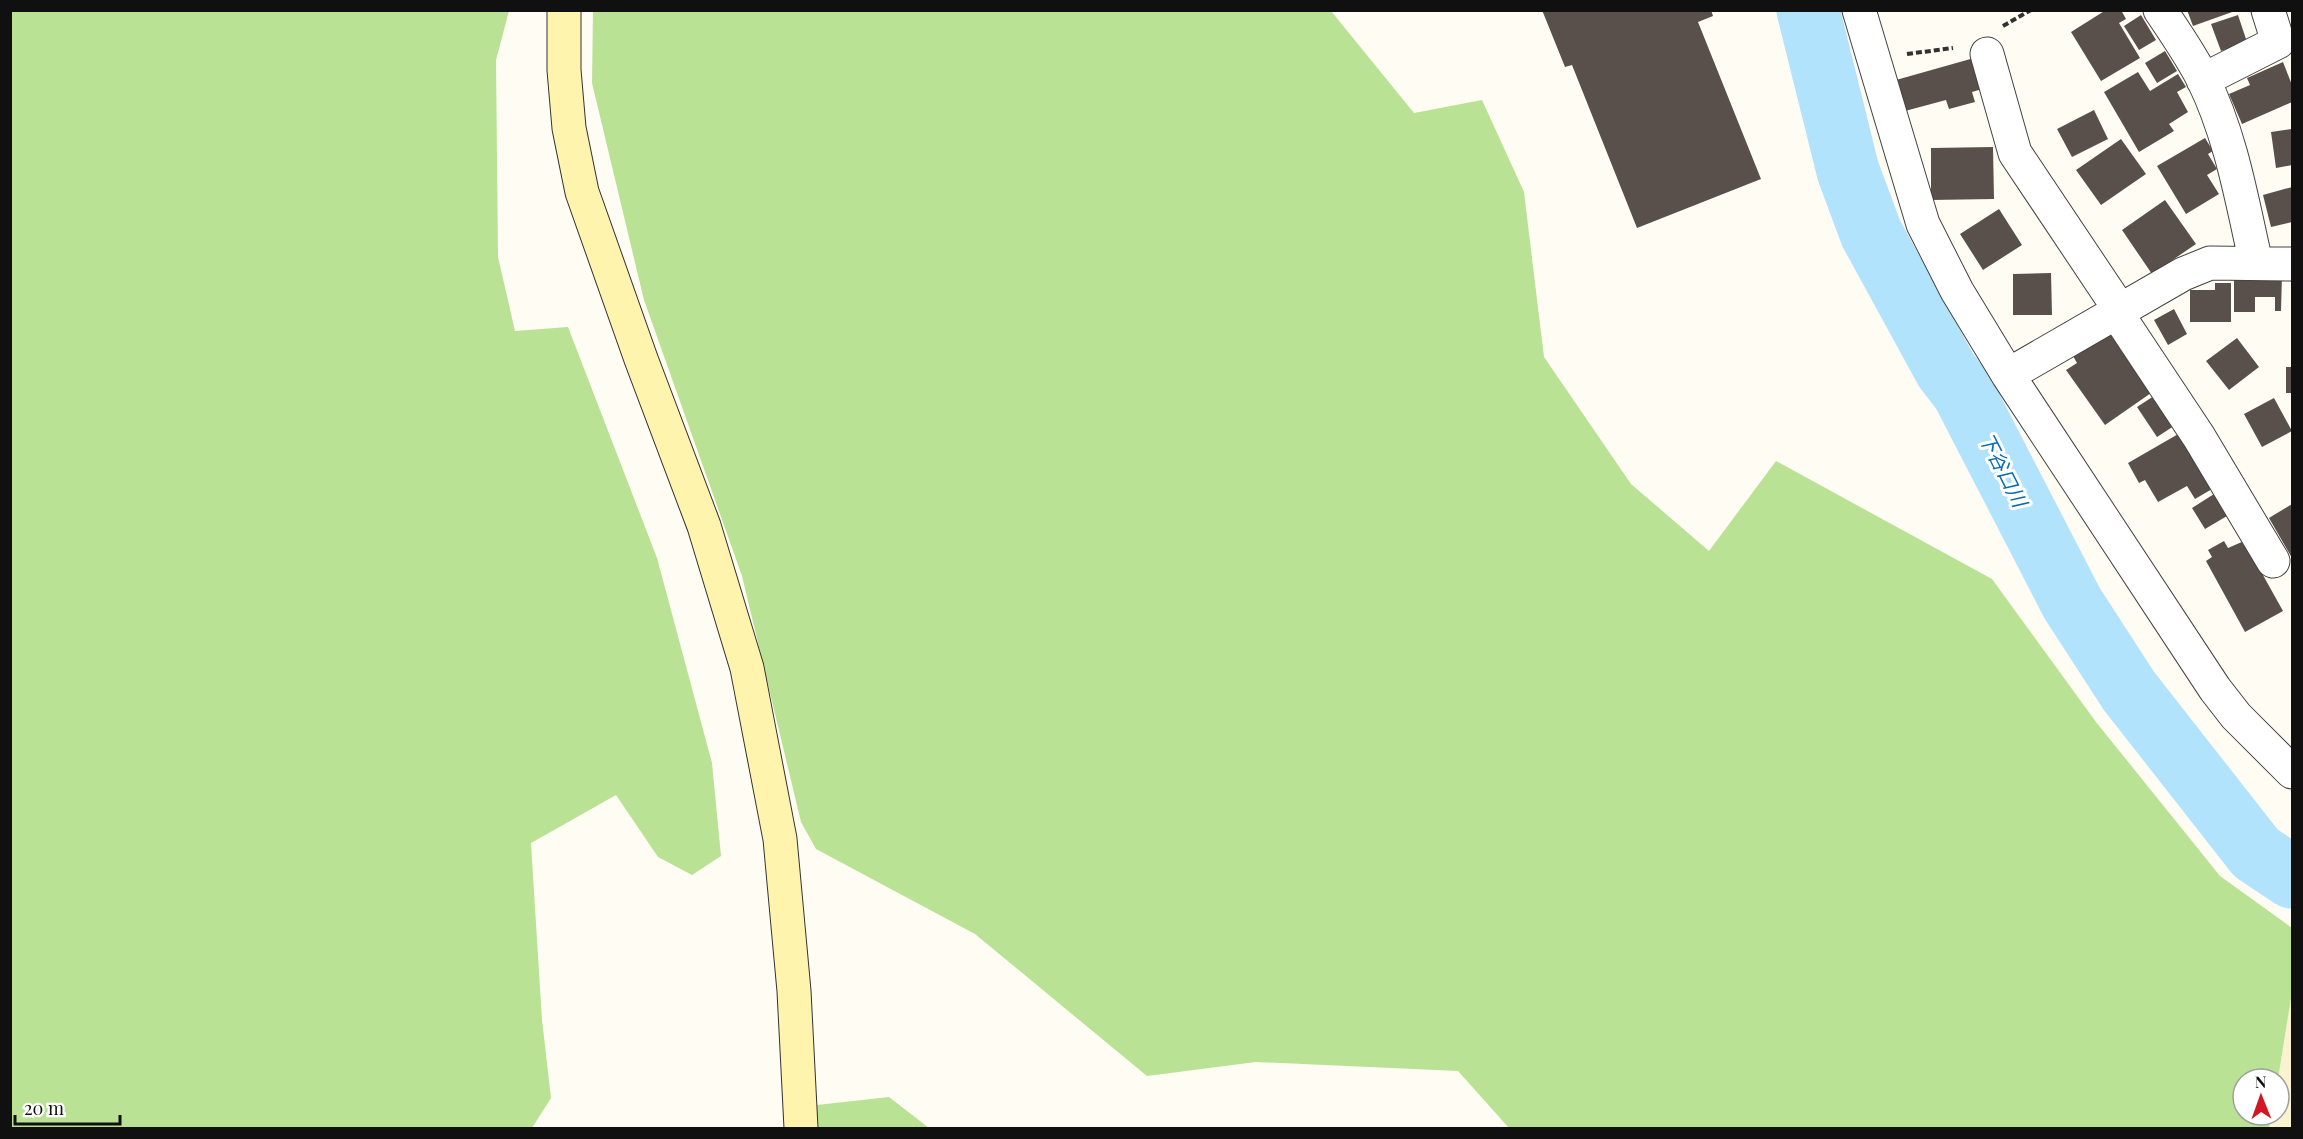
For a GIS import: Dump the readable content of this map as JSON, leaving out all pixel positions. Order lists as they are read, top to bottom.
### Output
{
  "water": ["下谷口川"],
  "scale_bar": "20 m",
  "north": "top"
}
